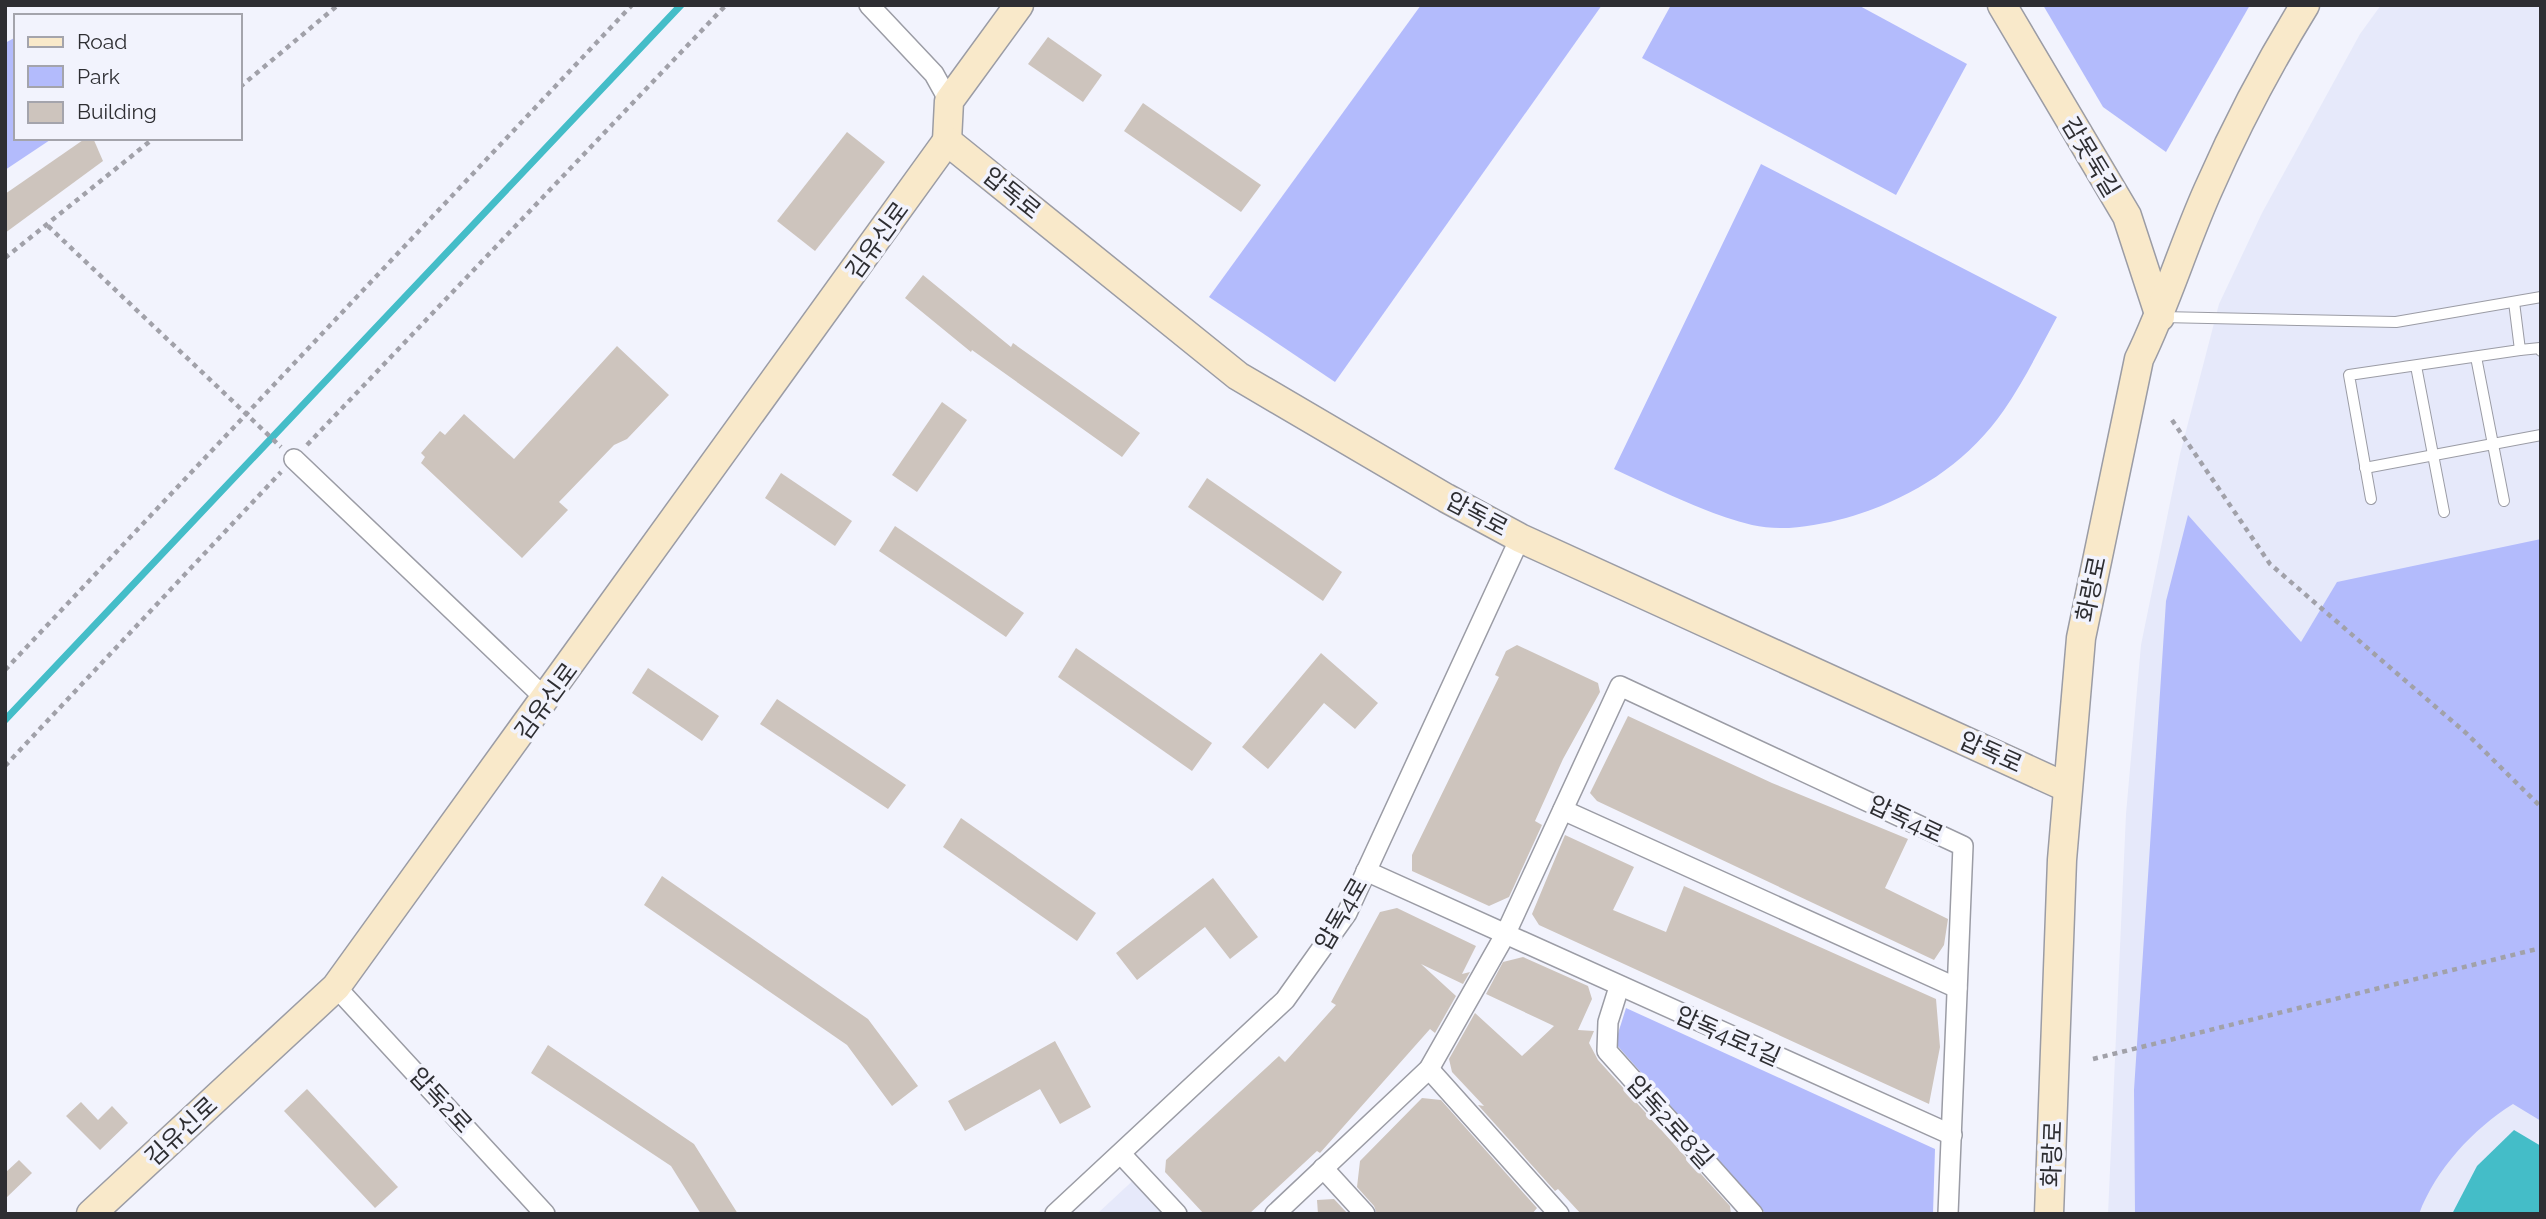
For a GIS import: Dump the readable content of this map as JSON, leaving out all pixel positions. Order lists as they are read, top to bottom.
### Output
{
  "streets": {
    "street": [
      "감못둑길",
      "압독로",
      "김유신로",
      "화랑로",
      "압독4로",
      "압독4로1길",
      "압독2로",
      "압독2로8길"
    ]
  },
  "crossings": [
    ["감못둑길", "화랑로"],
    ["압독로", "김유신로"],
    ["압독로", "화랑로"],
    ["압독로", "압독4로"],
    ["김유신로", "압독2로"],
    ["압독4로", "압독4로1길"],
    ["압독4로1길", "압독2로8길"]
  ],
  "legend": ["Road", "Park", "Building"]
}
